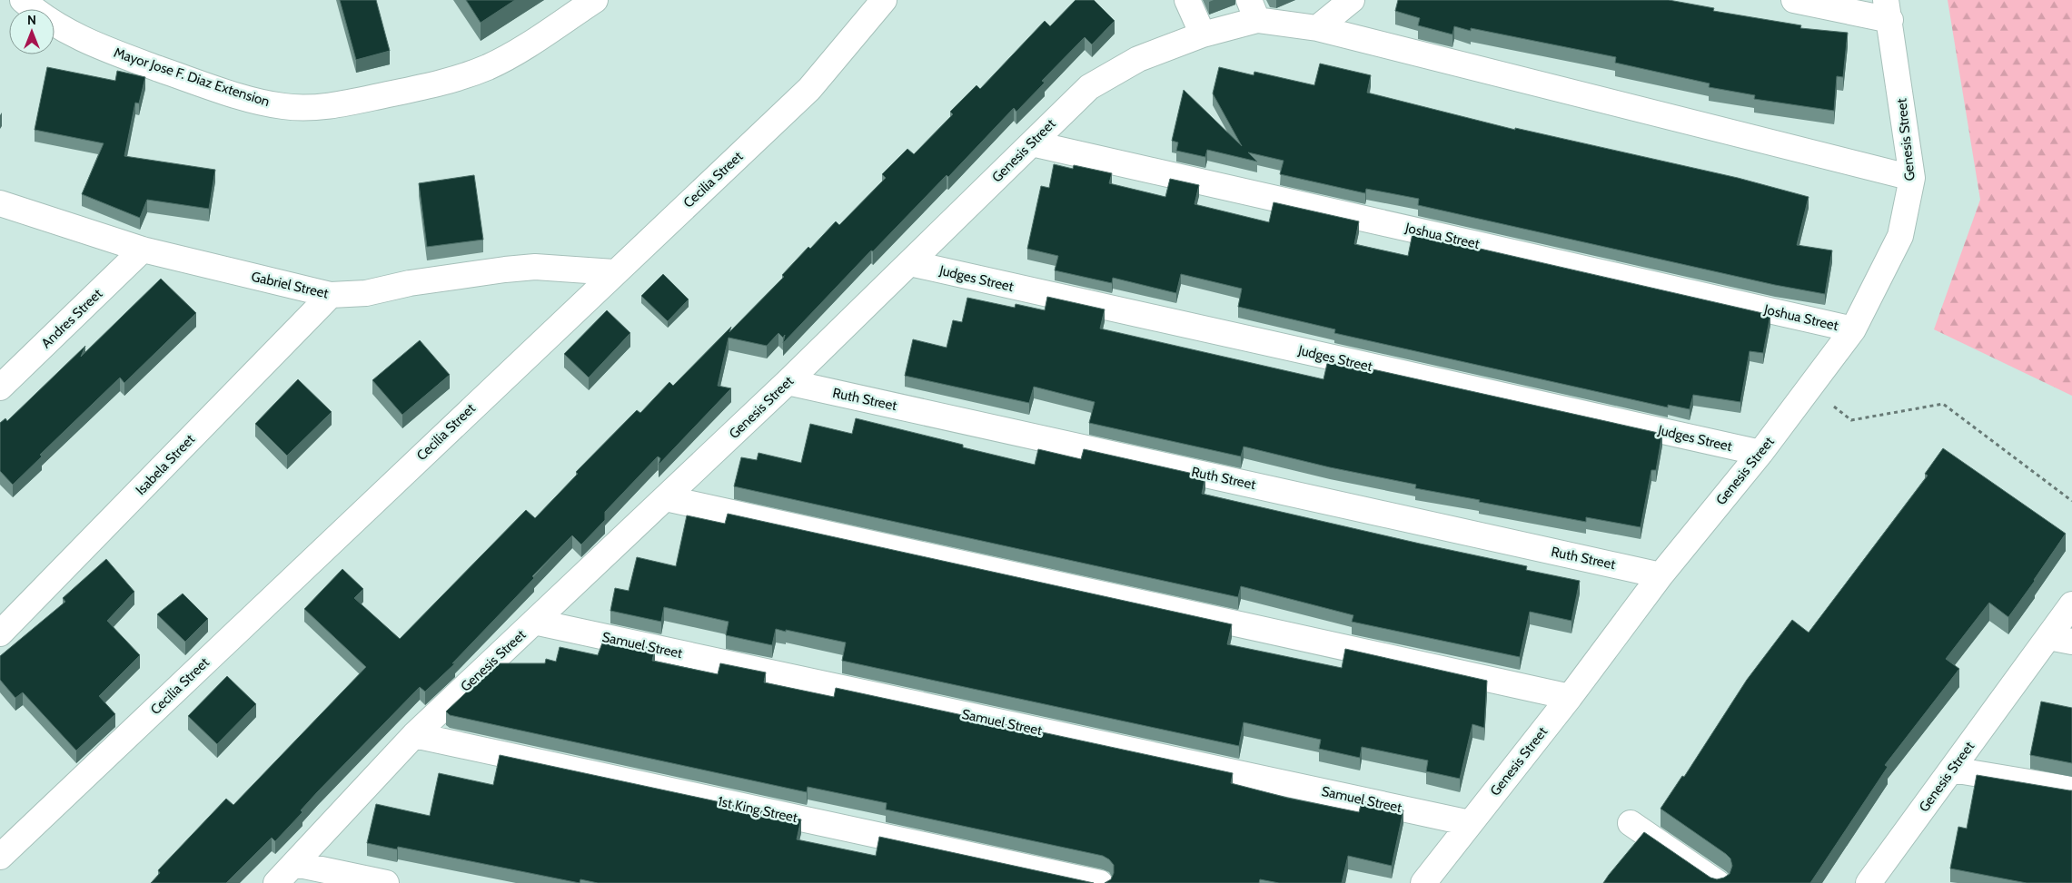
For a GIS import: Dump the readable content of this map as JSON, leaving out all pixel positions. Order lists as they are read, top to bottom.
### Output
{
  "streets": {
    "street": [
      "Mayor Jose F. Diaz Extension",
      "Genesis Street",
      "Cecilia Street",
      "Joshua Street",
      "Judges Street",
      "Gabriel Street",
      "Andres Street",
      "Ruth Street",
      "Isabela Street",
      "Samuel Street",
      "1st King Street"
    ]
  },
  "crossings": [
    ["Genesis Street", "Joshua Street"],
    ["Genesis Street", "Judges Street"],
    ["Genesis Street", "Ruth Street"],
    ["Genesis Street", "Samuel Street"],
    ["Genesis Street", "1st King Street"],
    ["Cecilia Street", "Gabriel Street"],
    ["Gabriel Street", "Andres Street"],
    ["Gabriel Street", "Isabela Street"]
  ],
  "north": "top"
}
